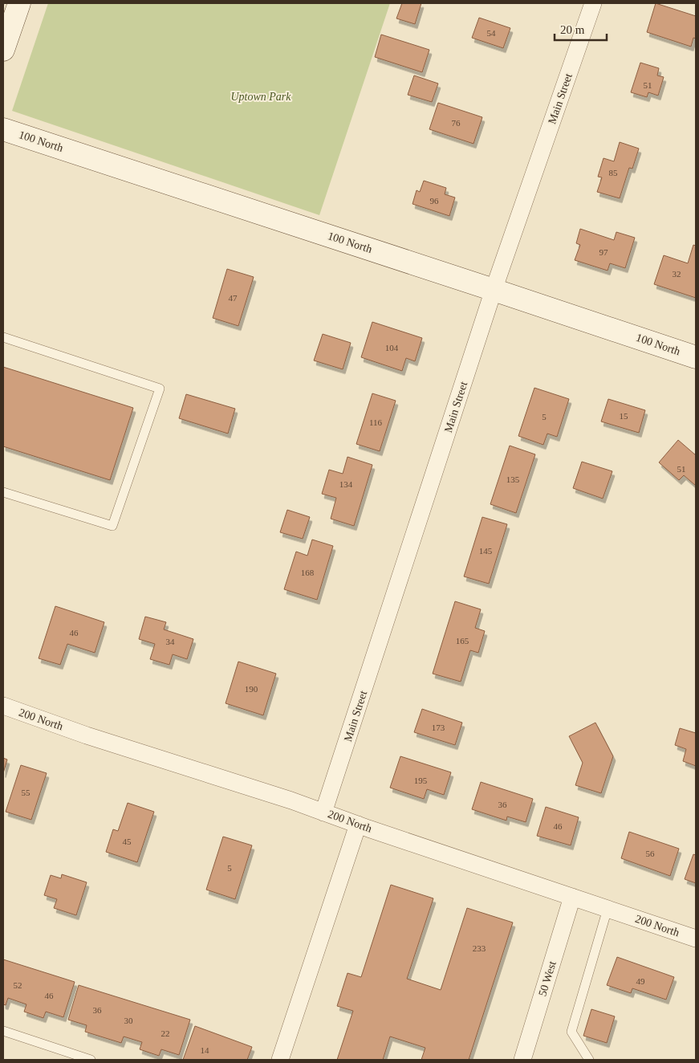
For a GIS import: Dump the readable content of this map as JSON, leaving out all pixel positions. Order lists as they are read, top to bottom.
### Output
{
  "streets": {
    "street": [
      "Main Street",
      "100 North",
      "200 North",
      "50 West"
    ]
  },
  "crossings": [
    ["Main Street", "100 North"],
    ["Main Street", "200 North"],
    ["200 North", "50 West"]
  ],
  "parks": ["Uptown Park"],
  "house_numbers": [
    "54",
    "51",
    "76",
    "85",
    "96",
    "97",
    "32",
    "47",
    "104",
    "15",
    "5",
    "116",
    "51",
    "135",
    "134",
    "145",
    "168",
    "46",
    "165",
    "34",
    "190",
    "173",
    "195",
    "55",
    "36",
    "46",
    "45",
    "56",
    "5",
    "233",
    "49",
    "52",
    "46",
    "36",
    "30",
    "22",
    "14"
  ],
  "scale_bar": "20 m"
}
